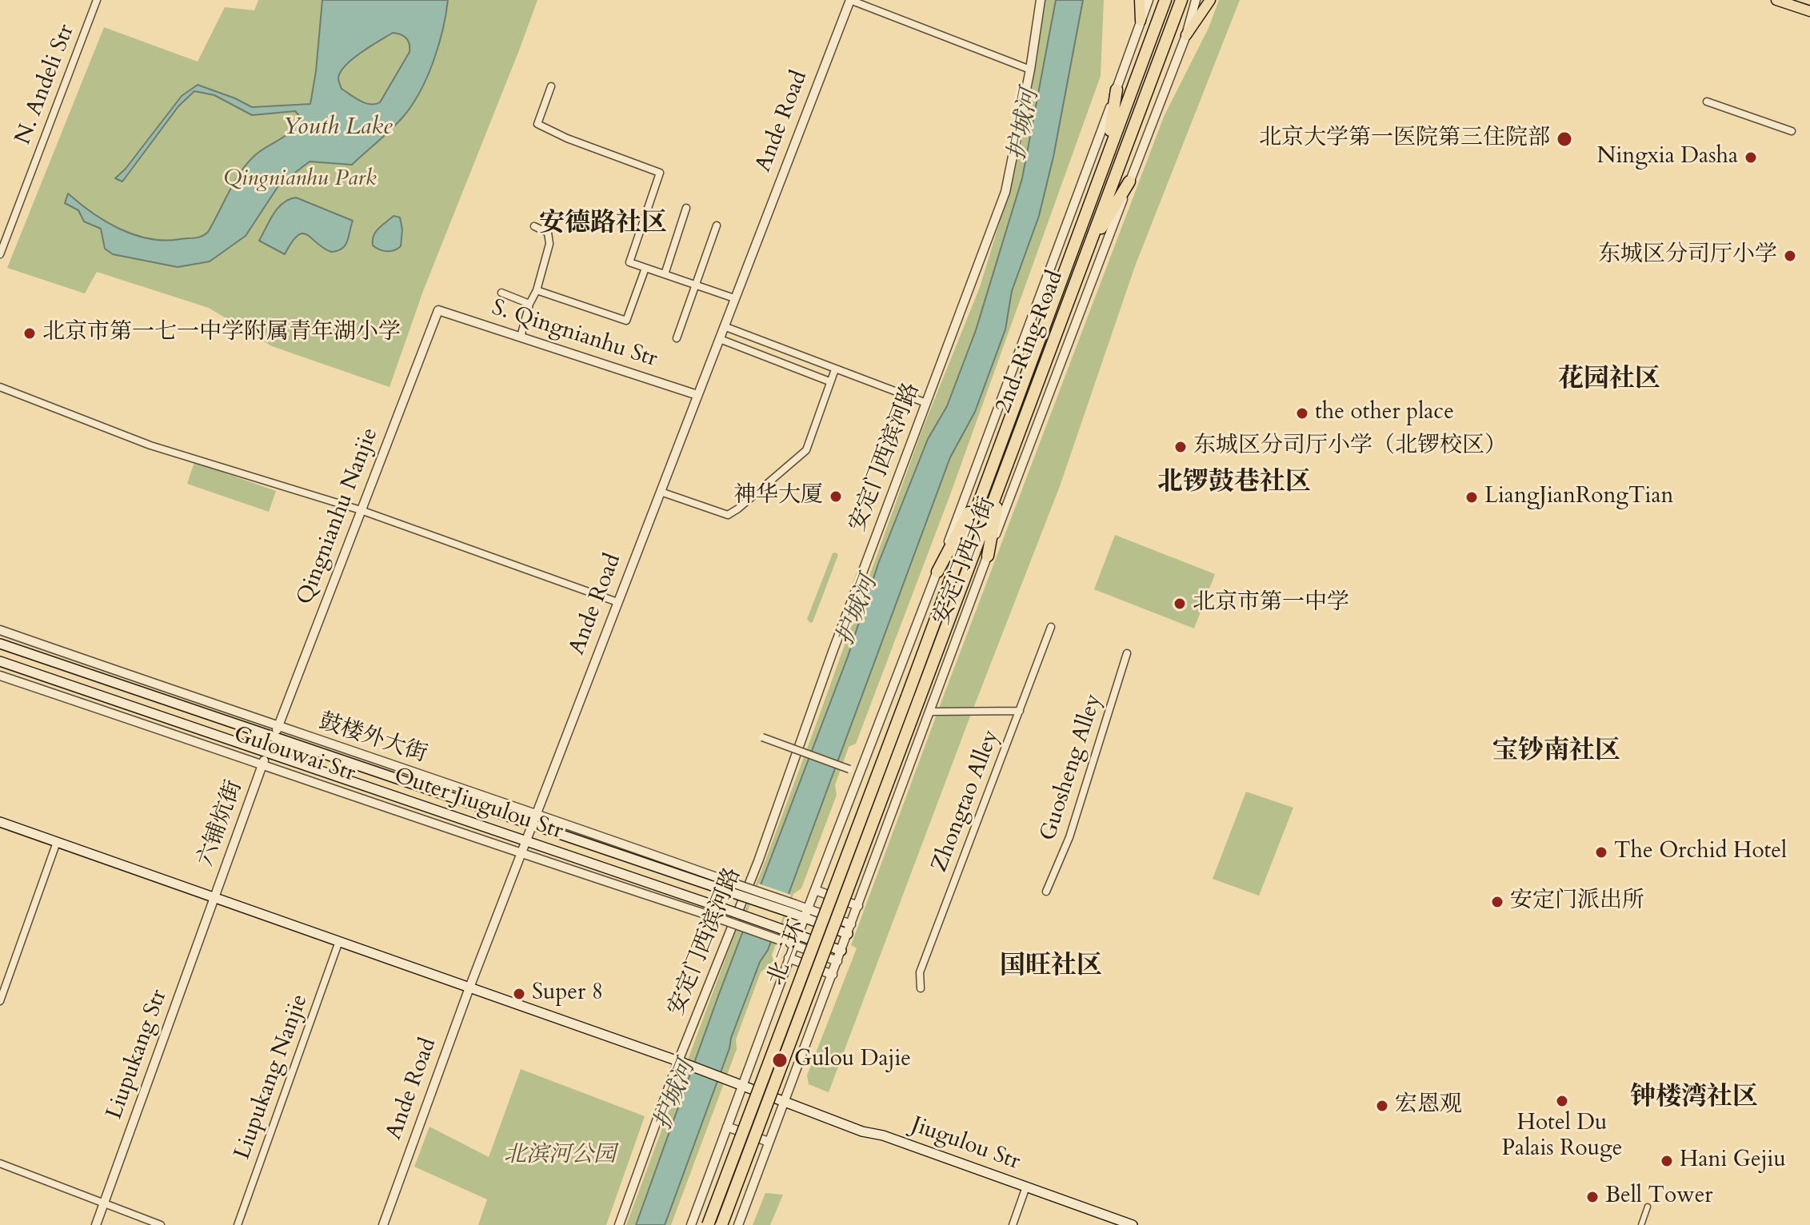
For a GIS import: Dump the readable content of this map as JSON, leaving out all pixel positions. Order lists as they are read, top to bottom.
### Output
{
  "streets": {
    "highway": ["2nd. Ring Road", "北二环"],
    "main road": ["鼓楼外大街", "Outer Jiugulou Str", "Jiugulou Str"],
    "street": [
      "N. Andeli Str",
      "Ande Road",
      "S. Qingnianhu Str",
      "安定门西滨河路",
      "Qingnianhu Nanjie",
      "安定门西大街",
      "Gulouwai Str",
      "Guosheng Alley",
      "Zhongtao Alley",
      "六铺炕街",
      "Liupukang Str",
      "Liupukang Nanjie"
    ]
  },
  "crossings": [
    ["Ande Road", "S. Qingnianhu Str"],
    ["Ande Road", "鼓楼外大街"],
    ["Ande Road", "Gulouwai Str"],
    ["Ande Road", "Outer Jiugulou Str"],
    ["S. Qingnianhu Str", "Qingnianhu Nanjie"],
    ["2nd. Ring Road", "北二环"],
    ["安定门西滨河路", "Jiugulou Str"],
    ["Qingnianhu Nanjie", "鼓楼外大街"],
    ["安定门西大街", "Gulouwai Str"],
    ["安定门西大街", "Outer Jiugulou Str"],
    ["安定门西大街", "Jiugulou Str"],
    ["Gulouwai Str", "六铺炕街"],
    ["Outer Jiugulou Str", "六铺炕街"],
    ["六铺炕街", "Liupukang Str"]
  ],
  "districts": [
    "安德路社区",
    "花园社区",
    "北锣鼓巷社区",
    "宝钞南社区",
    "国旺社区",
    "钟楼湾社区"
  ],
  "water": ["护城河", "Youth Lake"],
  "parks": ["Qingnianhu Park", "北滨河公园"],
  "places": [
    "北京大学第一医院第三住院部",
    "Ningxia Dasha",
    "东城区分司厅小学",
    "北京市第一七一中学附属青年湖小学",
    "the other place",
    "东城区分司厅小学（北锣校区）",
    "神华大厦",
    "LiangJianRongTian",
    "北京市第一中学",
    "The Orchid Hotel",
    "安定门派出所",
    "Super 8",
    "Gulou Dajie",
    "Hotel Du Palais Rouge",
    "宏恩观",
    "Hani Gejiu",
    "Bell Tower"
  ]
}
